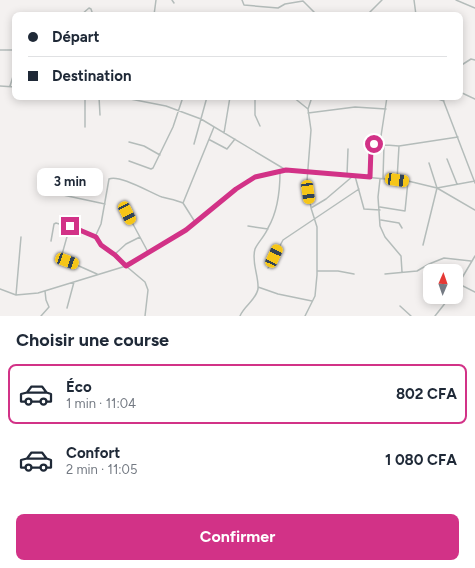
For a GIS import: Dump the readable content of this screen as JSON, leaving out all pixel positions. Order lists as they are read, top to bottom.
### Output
{
  "north": "top",
  "page": {
    "banner": ["Départ", "Destination"],
    "bubble": "3 min",
    "heading": "Choisir une course",
    "list": [
      {
        "name": "Éco",
        "note": "1 min · 11:04",
        "value": "802 CFA"
      },
      {
        "name": "Confort",
        "note": "2 min · 11:05",
        "value": "1 080 CFA"
      }
    ],
    "buttons": "Confirmer"
  }
}
